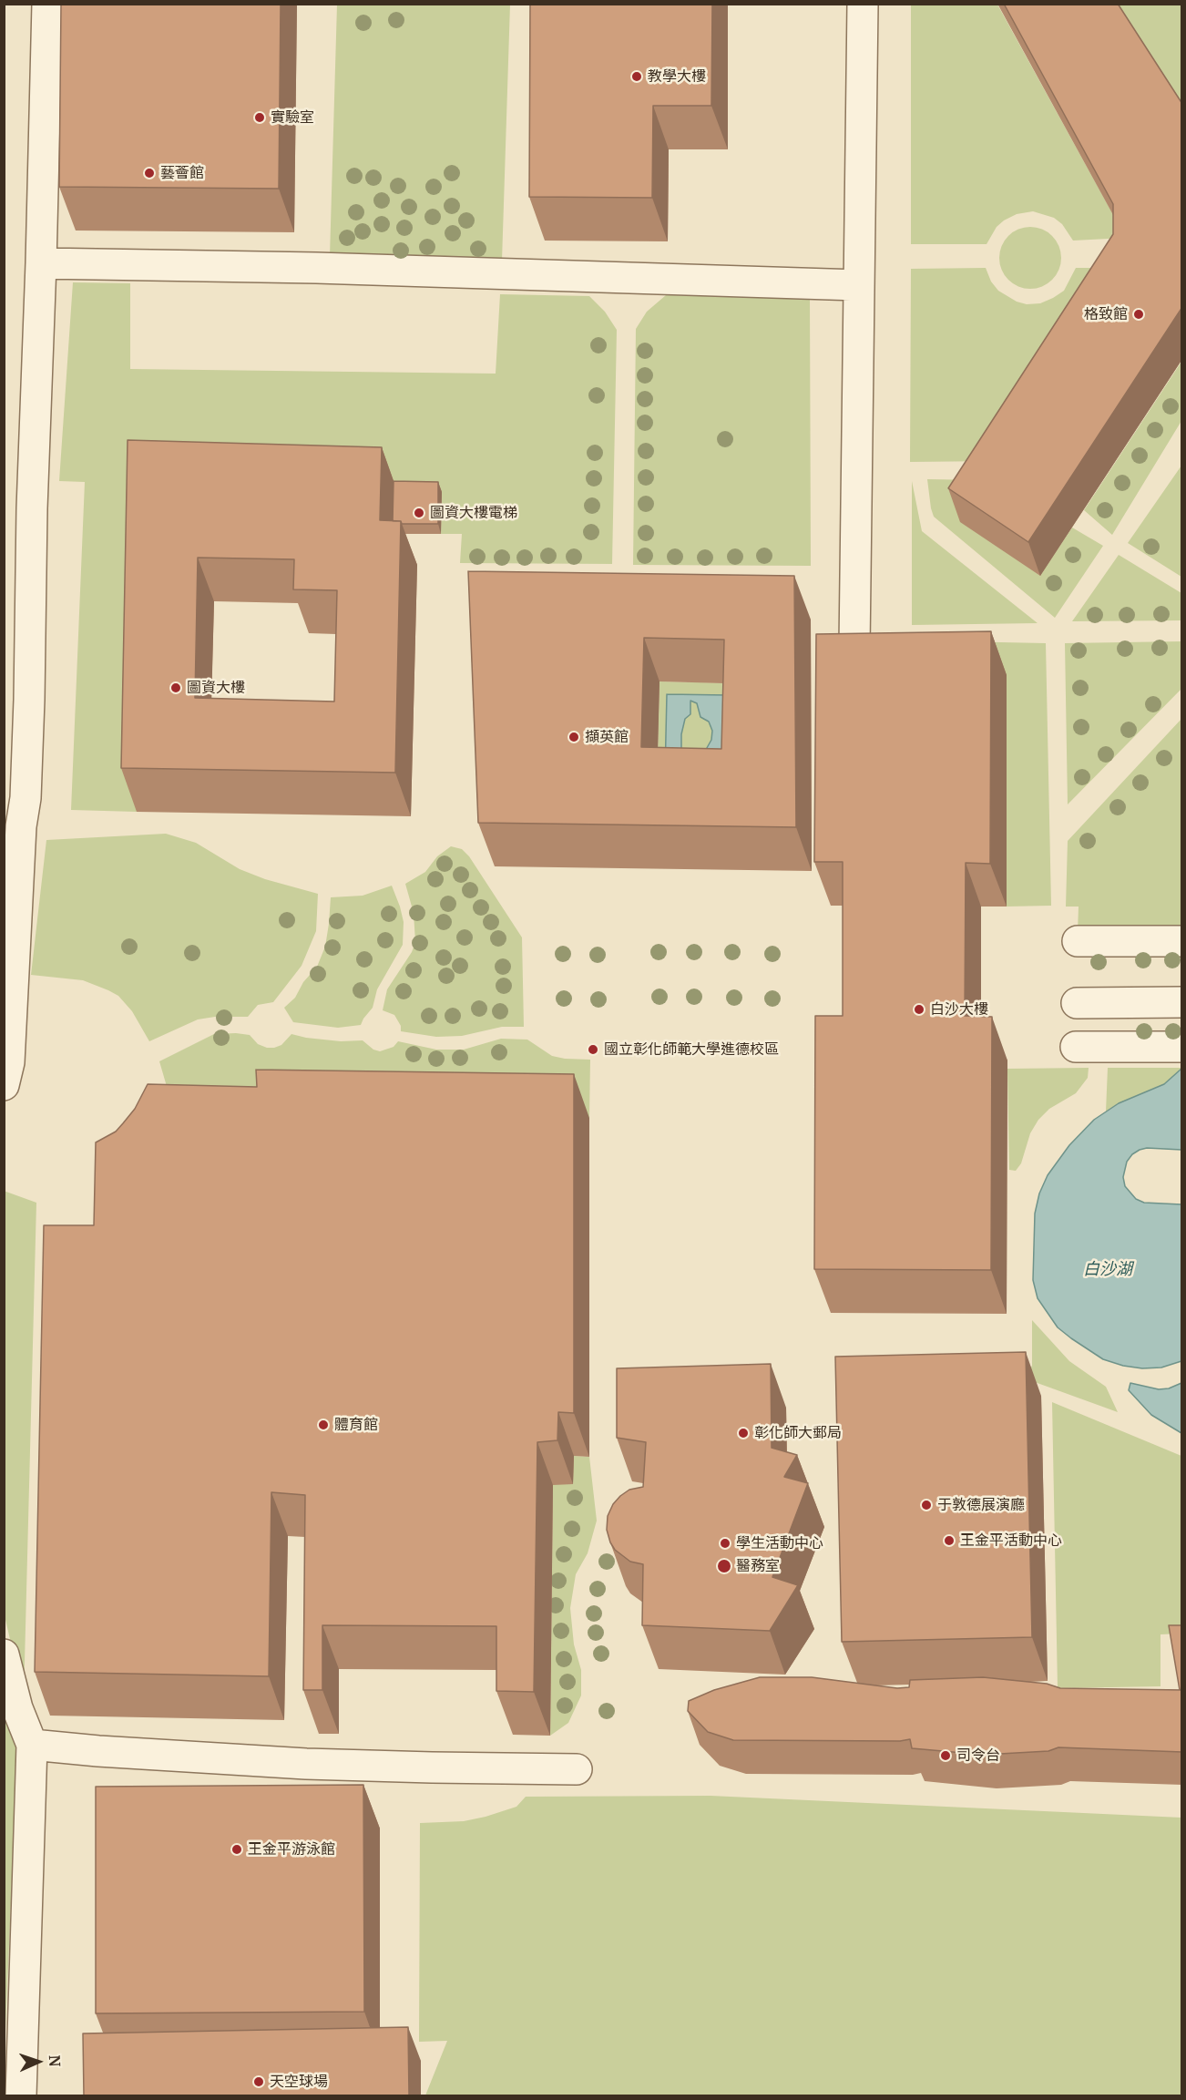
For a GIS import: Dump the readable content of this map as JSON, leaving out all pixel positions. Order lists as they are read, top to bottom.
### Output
{
  "water": ["白沙湖"],
  "places": [
    "教學大樓",
    "實驗室",
    "藝薈館",
    "格致館",
    "圖資大樓電梯",
    "圖資大樓",
    "擷英館",
    "白沙大樓",
    "國立彰化師範大學進德校區",
    "體育館",
    "彰化師大郵局",
    "于敦德展演廳",
    "王金平活動中心",
    "學生活動中心",
    "醫務室",
    "司令台",
    "王金平游泳館",
    "天空球場"
  ],
  "north": "right"
}
